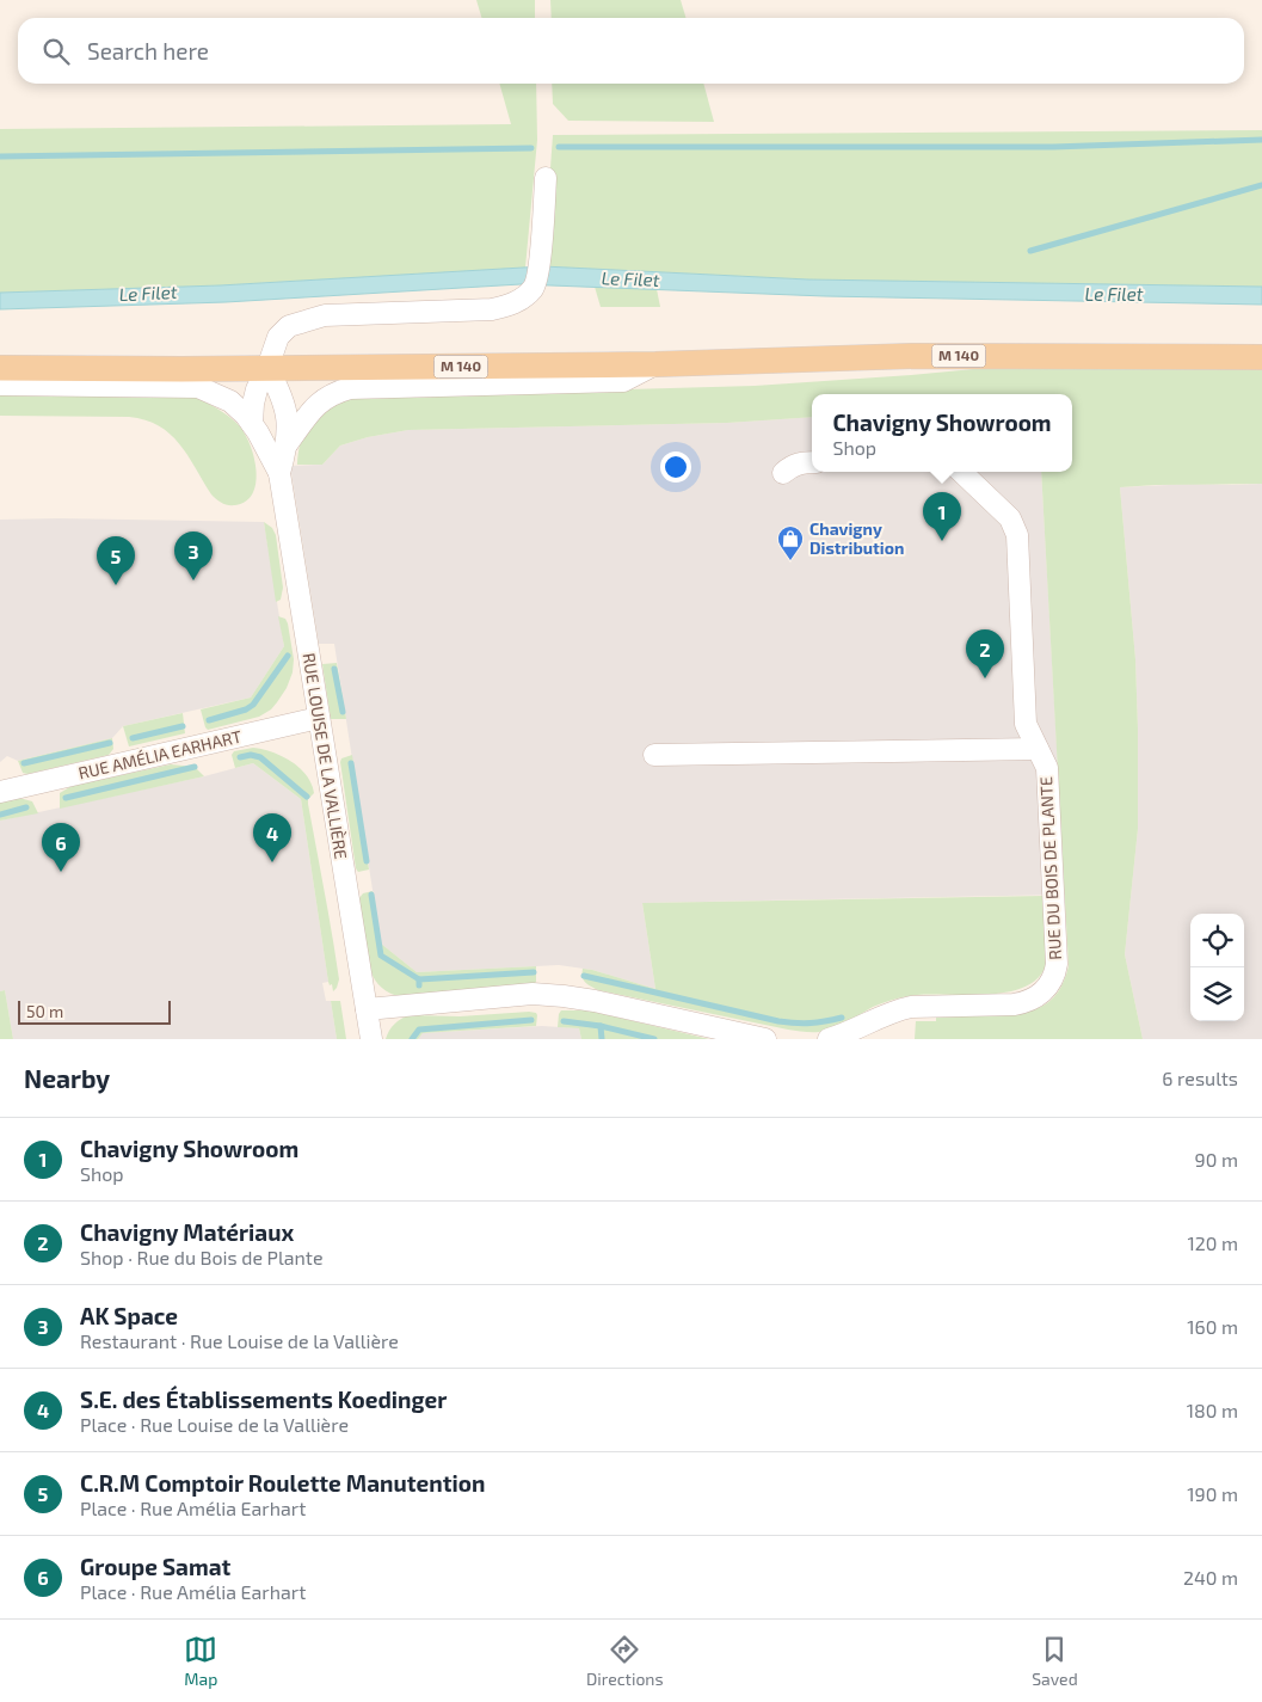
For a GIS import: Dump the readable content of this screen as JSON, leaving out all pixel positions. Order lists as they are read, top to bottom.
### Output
{
  "streets": {
    "main road": ["M 140"],
    "street": ["RUE AMÉLIA EARHART", "RUE LOUISE DE LA VALLIÈRE", "RUE DU BOIS DE PLANTE"]
  },
  "crossings": [
    ["M 140", "RUE LOUISE DE LA VALLIÈRE"],
    ["RUE AMÉLIA EARHART", "RUE LOUISE DE LA VALLIÈRE"]
  ],
  "water": ["Le Filet"],
  "places": {
    "shop": ["Chavigny Distribution"]
  },
  "scale_bar": "50 m",
  "page": {
    "search": "Search here",
    "popup": ["Chavigny Showroom", "Shop"],
    "pins": [
      "1",
      "3",
      "5",
      "2",
      "4",
      "6"
    ],
    "scale": "50 m",
    "heading": ["Nearby", "6 results"],
    "list": [
      {
        "mark": "1",
        "name": "Chavigny Showroom",
        "note": "Shop",
        "value": "90 m"
      },
      {
        "mark": "2",
        "name": "Chavigny Matériaux",
        "note": "Shop · Rue du Bois de Plante",
        "value": "120 m"
      },
      {
        "mark": "3",
        "name": "AK Space",
        "note": "Restaurant · Rue Louise de la Vallière",
        "value": "160 m"
      },
      {
        "mark": "4",
        "name": "S.E. des Établissements Koedinger",
        "note": "Place · Rue Louise de la Vallière",
        "value": "180 m"
      },
      {
        "mark": "5",
        "name": "C.R.M Comptoir Roulette Manutention",
        "note": "Place · Rue Amélia Earhart",
        "value": "190 m"
      },
      {
        "mark": "6",
        "name": "Groupe Samat",
        "note": "Place · Rue Amélia Earhart",
        "value": "240 m"
      }
    ],
    "nav": ["Map", "Directions", "Saved"]
  }
}
